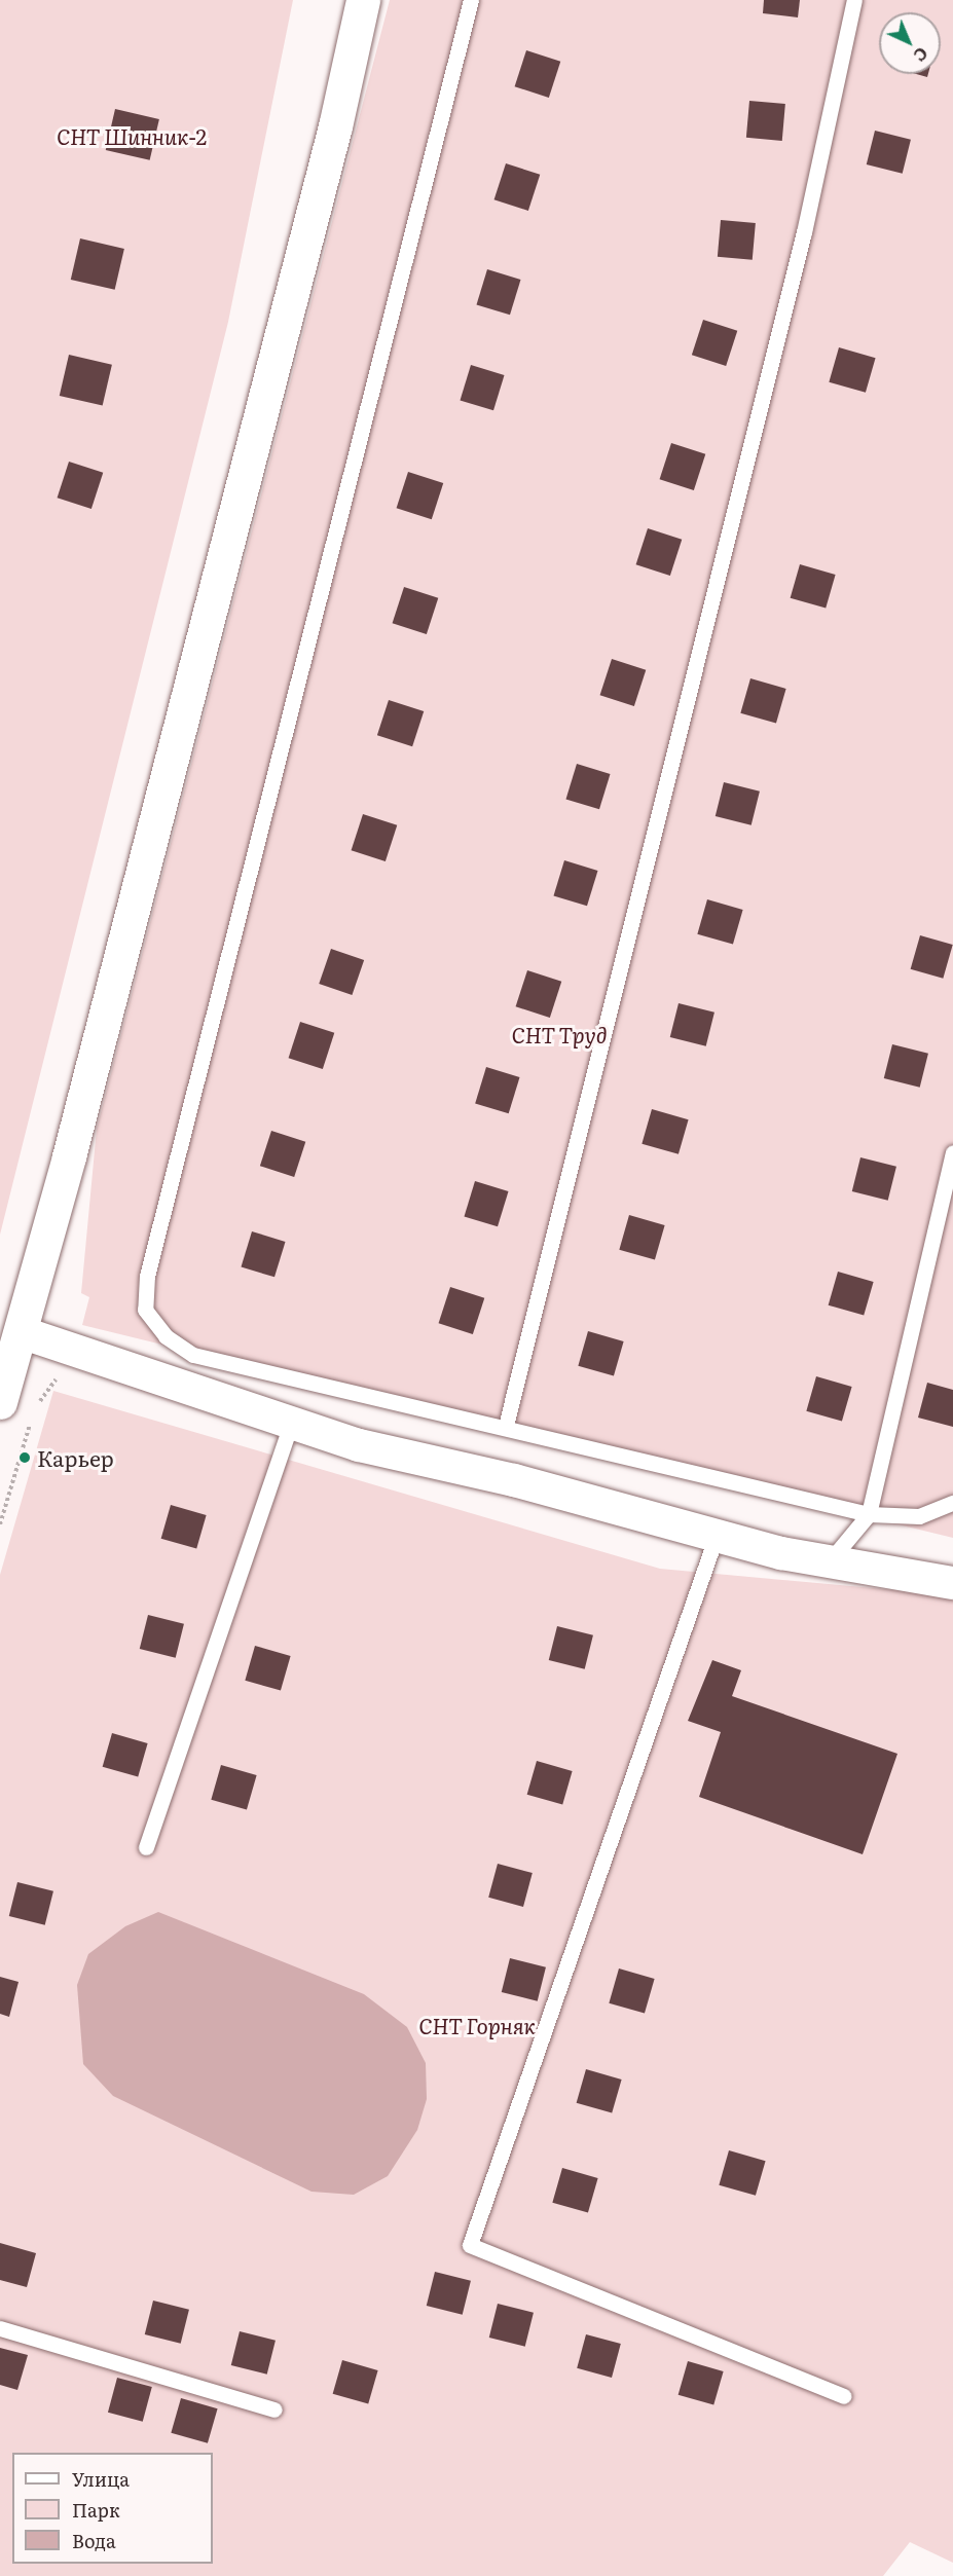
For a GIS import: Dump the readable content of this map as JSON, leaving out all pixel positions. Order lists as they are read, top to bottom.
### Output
{
  "parks": ["СНТ Шинник-2", "СНТ Труд", "СНТ Горняк"],
  "places": ["Карьер"],
  "legend": ["Улица", "Парк", "Вода"],
  "north": "bottom right"
}
